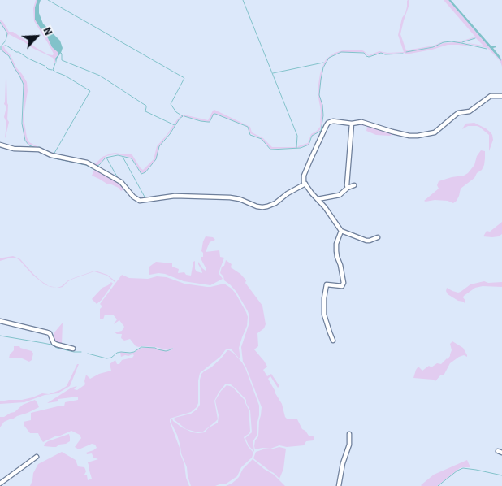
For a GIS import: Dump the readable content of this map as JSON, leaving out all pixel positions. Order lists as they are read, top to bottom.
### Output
{
  "north": "top right"
}
